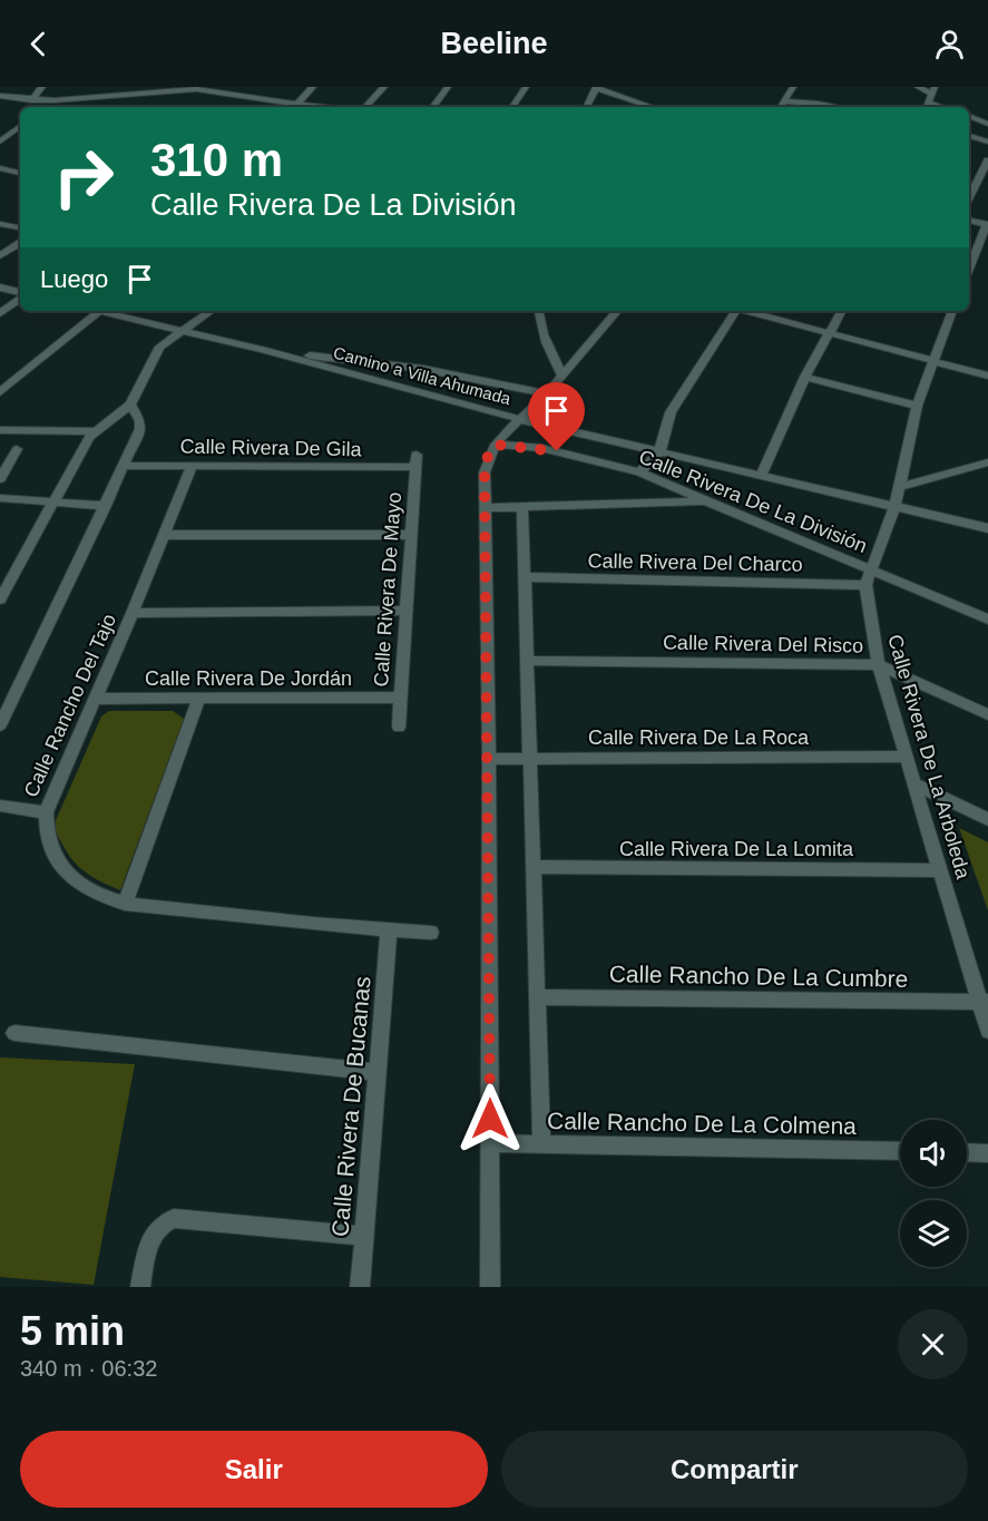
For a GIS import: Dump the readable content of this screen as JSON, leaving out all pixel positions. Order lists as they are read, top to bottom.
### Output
{
  "streets": {
    "street": [
      "Camino a Villa Ahumada",
      "Calle Rivera De Gila",
      "Calle Rivera De La División",
      "Calle Rivera Del Charco",
      "Calle Rivera De Mayo",
      "Calle Rivera Del Risco",
      "Calle Rivera De Jordán",
      "Calle Rancho Del Tajo",
      "Calle Rivera De La Roca",
      "Calle Rivera De La Arboleda",
      "Calle Rivera De La Lomita",
      "Calle Rancho De La Cumbre",
      "Calle Rivera De Bucanas",
      "Calle Rancho De La Colmena"
    ]
  },
  "crossings": [
    ["Calle Rivera De Gila", "Calle Rivera De Mayo"],
    ["Calle Rivera De Gila", "Calle Rancho Del Tajo"],
    ["Calle Rivera Del Charco", "Calle Rivera De La Arboleda"],
    ["Calle Rivera De Mayo", "Calle Rivera De Jordán"],
    ["Calle Rivera Del Risco", "Calle Rivera De La Arboleda"],
    ["Calle Rivera De Jordán", "Calle Rancho Del Tajo"],
    ["Calle Rancho Del Tajo", "Calle Rivera De Bucanas"],
    ["Calle Rivera De La Roca", "Calle Rivera De La Arboleda"],
    ["Calle Rivera De La Arboleda", "Calle Rivera De La Lomita"],
    ["Calle Rivera De La Arboleda", "Calle Rancho De La Cumbre"]
  ],
  "page": {
    "header": "Beeline",
    "turn": ["310 m", "Calle Rivera De La División"],
    "then": "Luego",
    "heading": ["5 min", "340 m · 06:32"],
    "buttons": ["Salir", "Compartir"]
  }
}
